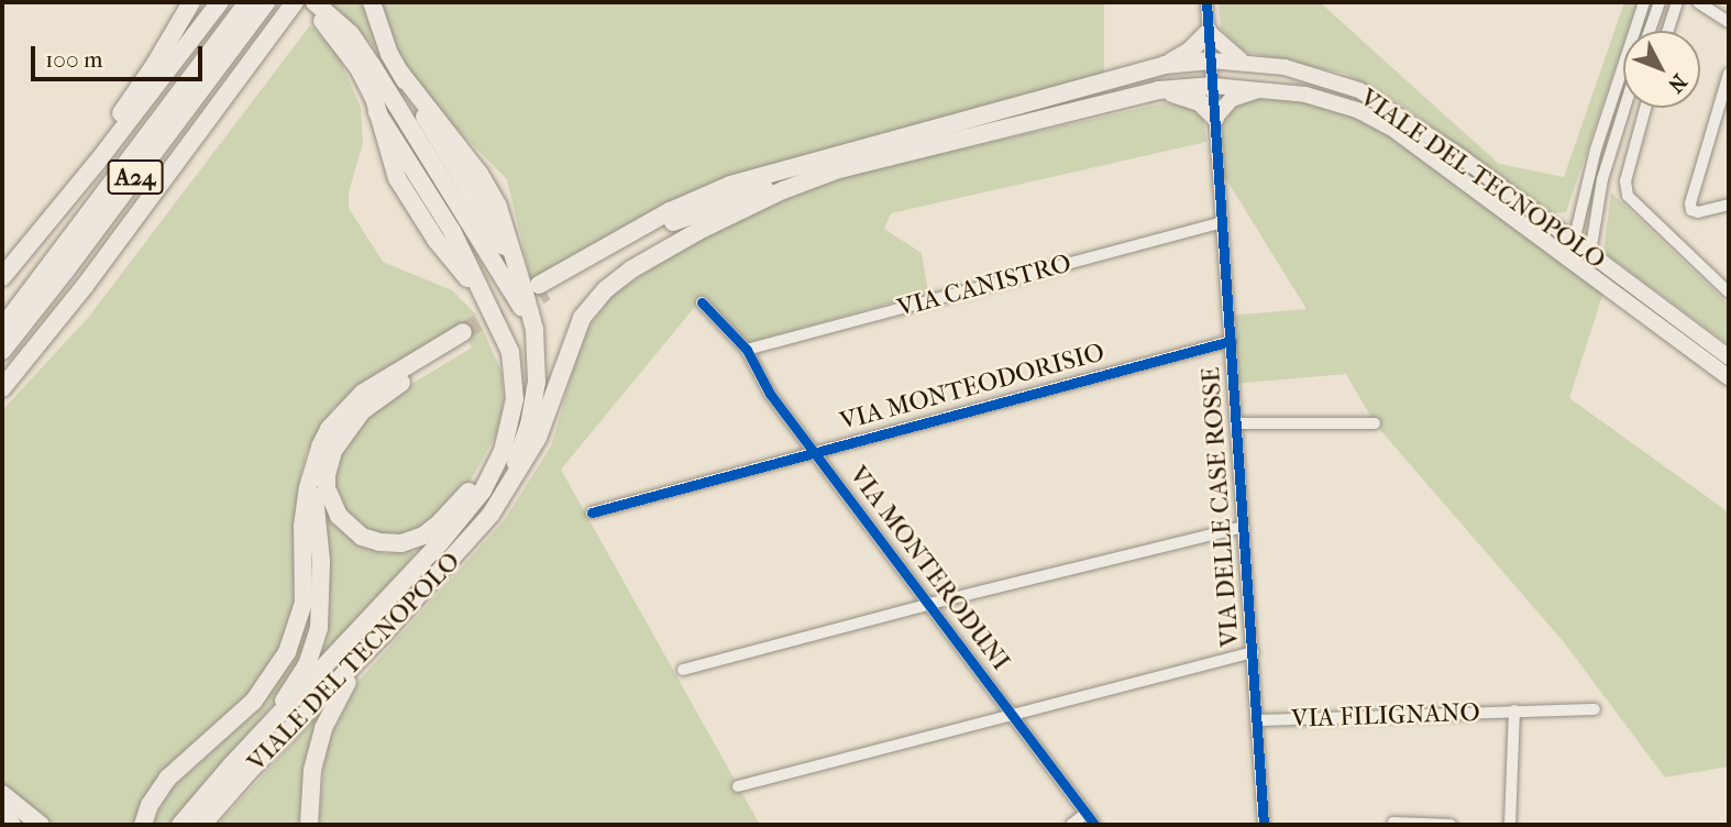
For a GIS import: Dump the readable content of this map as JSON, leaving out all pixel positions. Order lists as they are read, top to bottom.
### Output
{
  "streets": {
    "highway": ["A24", "VIALE DEL TECNOPOLO"],
    "street": [
      "VIA CANISTRO",
      "VIA MONTEODORISIO",
      "VIA DELLE CASE ROSSE",
      "VIA MONTERODUNI",
      "VIA FILIGNANO"
    ]
  },
  "crossings": [
    ["VIALE DEL TECNOPOLO", "VIA DELLE CASE ROSSE"],
    ["VIA CANISTRO", "VIA DELLE CASE ROSSE"],
    ["VIA CANISTRO", "VIA MONTERODUNI"],
    ["VIA MONTEODORISIO", "VIA DELLE CASE ROSSE"],
    ["VIA MONTEODORISIO", "VIA MONTERODUNI"],
    ["VIA DELLE CASE ROSSE", "VIA FILIGNANO"]
  ],
  "scale_bar": "100 m",
  "north": "bottom right"
}
